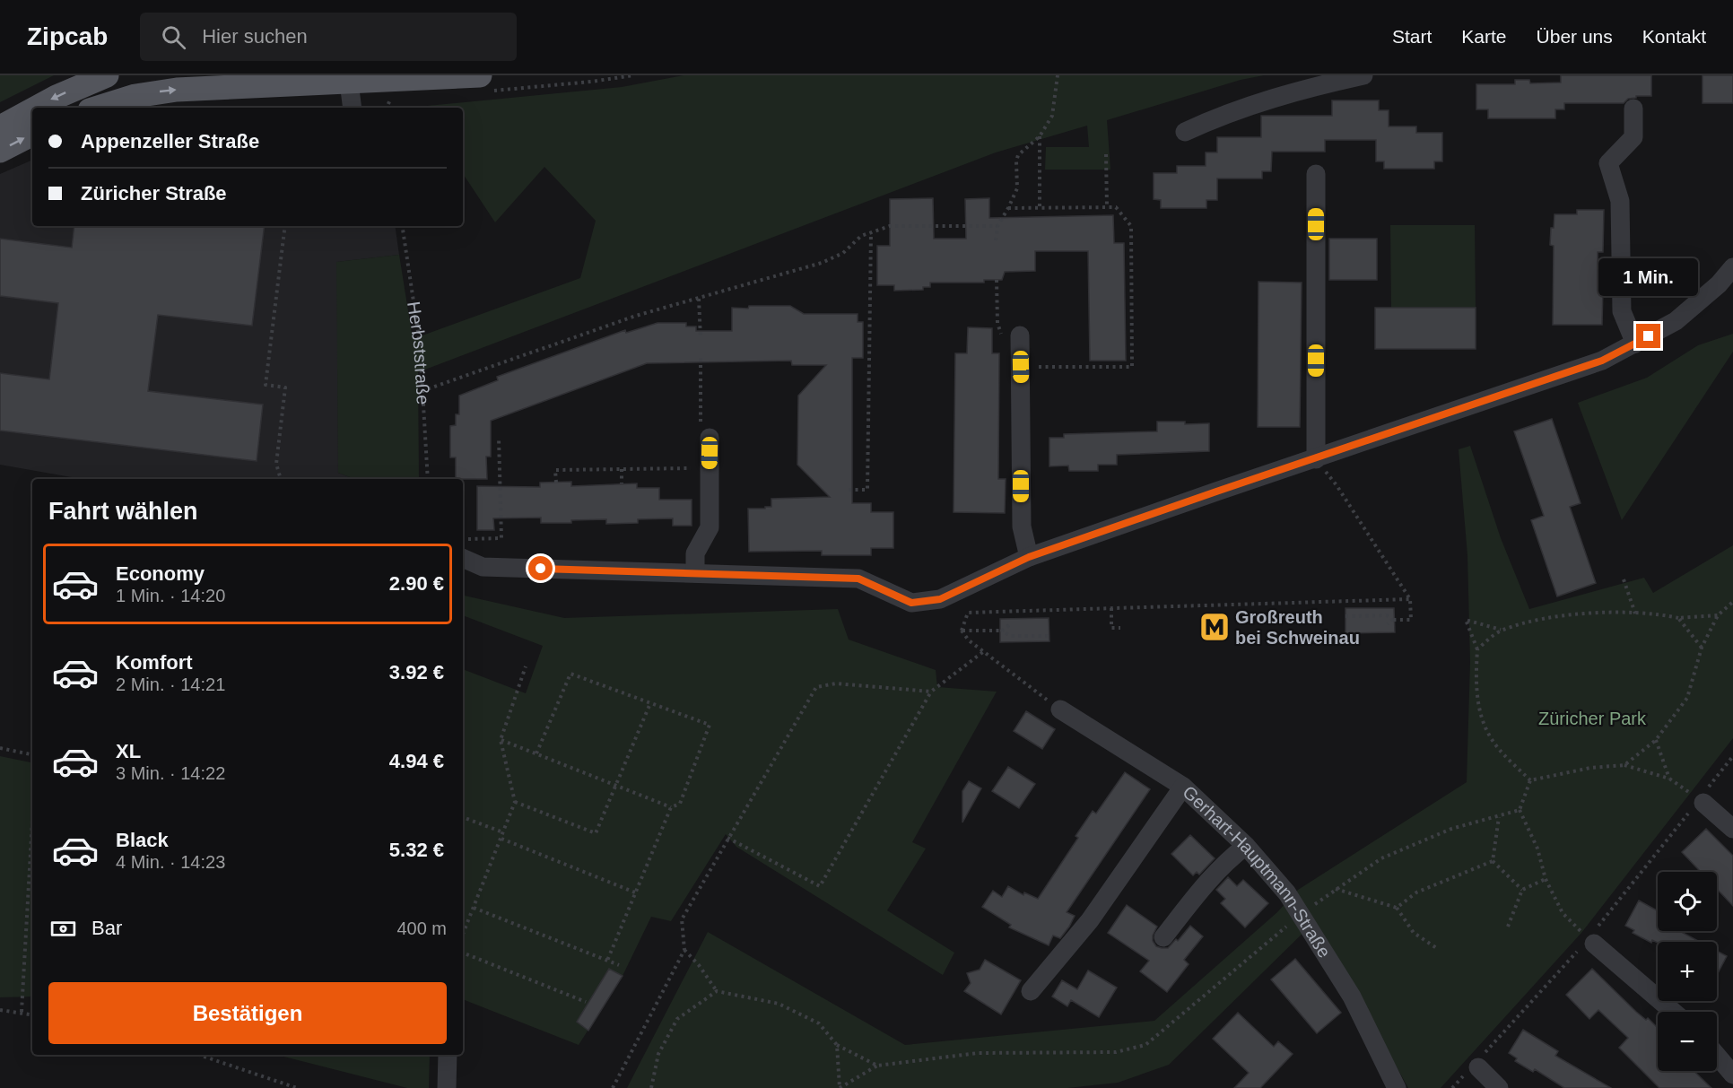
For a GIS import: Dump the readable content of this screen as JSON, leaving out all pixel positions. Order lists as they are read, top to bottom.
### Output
{
  "streets": {
    "street": ["Gerhart-Hauptmann-Straße"],
    "path": ["Herbststraße"]
  },
  "parks": ["Züricher Park"],
  "places": {
    "metro station": ["Großreuth bei Schweinau"]
  },
  "page": {
    "header": "Zipcab",
    "search": "Hier suchen",
    "nav": [
      "Start",
      "Karte",
      "Über uns",
      "Kontakt"
    ],
    "banner": ["Appenzeller Straße", "Züricher Straße"],
    "bubble": "1 Min.",
    "heading": "Fahrt wählen",
    "list": [
      {
        "name": "Economy",
        "note": "1 Min. · 14:20",
        "value": "2.90 €"
      },
      {
        "name": "Komfort",
        "note": "2 Min. · 14:21",
        "value": "3.92 €"
      },
      {
        "name": "XL",
        "note": "3 Min. · 14:22",
        "value": "4.94 €"
      },
      {
        "name": "Black",
        "note": "4 Min. · 14:23",
        "value": "5.32 €"
      }
    ],
    "map_buttons": ["+", "−"],
    "pay": ["Bar", "400 m"],
    "buttons": "Bestätigen"
  }
}
